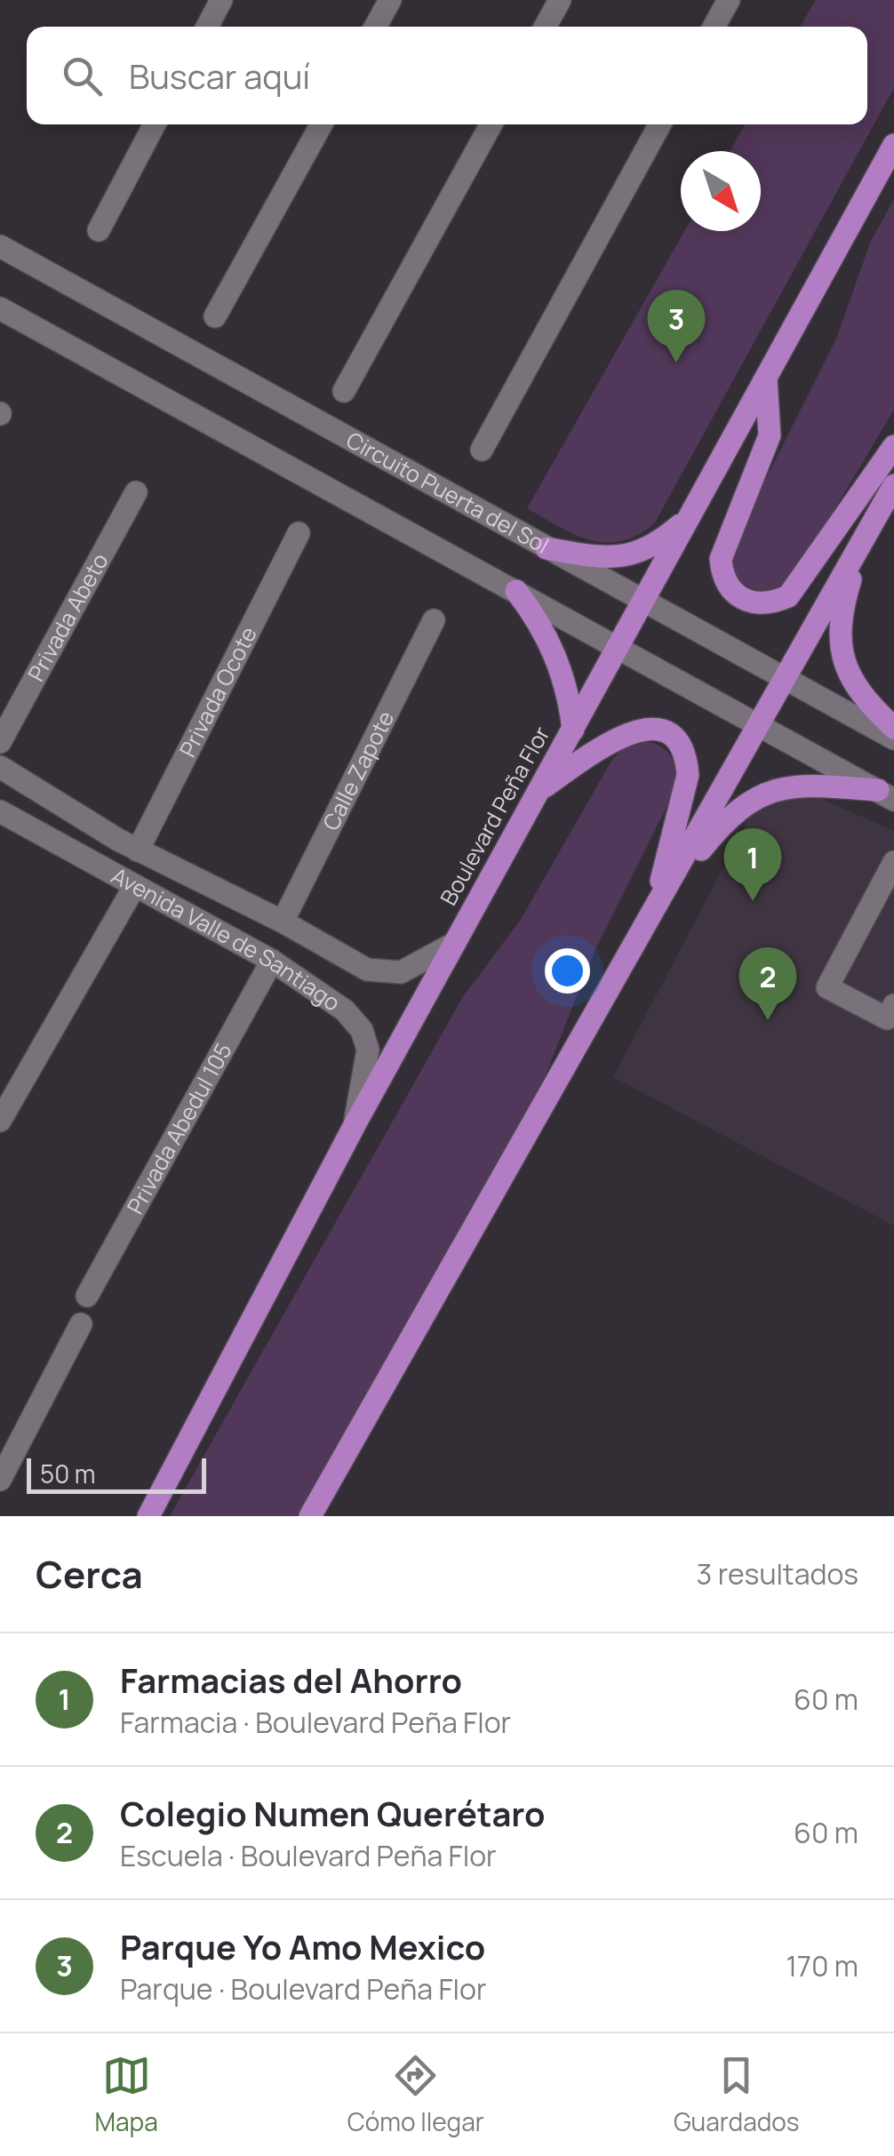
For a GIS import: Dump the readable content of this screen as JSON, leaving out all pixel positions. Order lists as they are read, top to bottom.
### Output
{
  "streets": {
    "main road": ["Boulevard Peña Flor"],
    "street": [
      "Circuito Puerta del Sol",
      "Privada Abeto",
      "Privada Ocote",
      "Calle Zapote",
      "Avenida Valle de Santiago",
      "Privada Abedul 105"
    ]
  },
  "crossings": [
    ["Circuito Puerta del Sol", "Boulevard Peña Flor"],
    ["Privada Ocote", "Avenida Valle de Santiago"],
    ["Calle Zapote", "Avenida Valle de Santiago"],
    ["Boulevard Peña Flor", "Avenida Valle de Santiago"],
    ["Avenida Valle de Santiago", "Privada Abedul 105"]
  ],
  "scale_bar": "50 m",
  "north": "bottom right",
  "page": {
    "search": "Buscar aquí",
    "pins": ["3", "1", "2"],
    "scale": "50 m",
    "heading": ["Cerca", "3 resultados"],
    "list": [
      {
        "mark": "1",
        "name": "Farmacias del Ahorro",
        "note": "Farmacia · Boulevard Peña Flor",
        "value": "60 m"
      },
      {
        "mark": "2",
        "name": "Colegio Numen Querétaro",
        "note": "Escuela · Boulevard Peña Flor",
        "value": "60 m"
      },
      {
        "mark": "3",
        "name": "Parque Yo Amo Mexico",
        "note": "Parque · Boulevard Peña Flor",
        "value": "170 m"
      }
    ],
    "nav": ["Mapa", "Cómo llegar", "Guardados"]
  }
}
